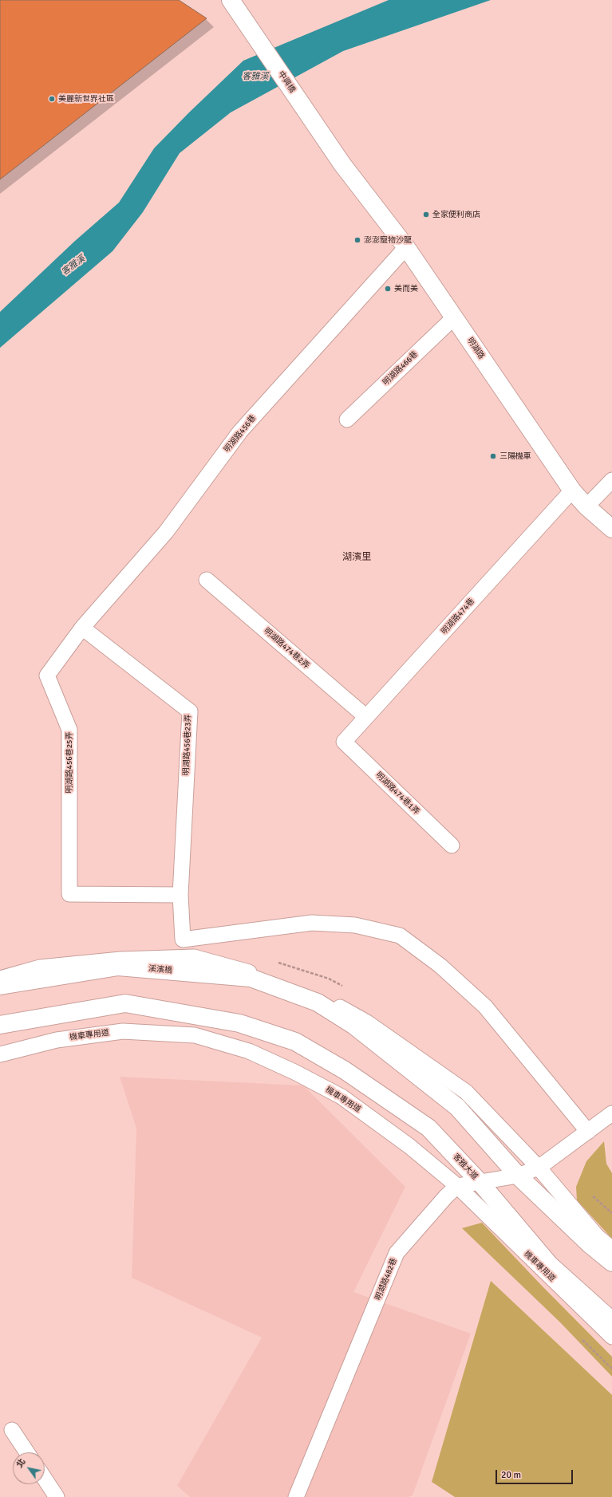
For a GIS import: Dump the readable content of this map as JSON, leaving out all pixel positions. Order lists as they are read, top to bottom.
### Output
{
  "streets": {
    "street": [
      "中興橋",
      "明湖路",
      "溪濱橋",
      "客雅大道"
    ],
    "lane": [
      "明湖路466巷",
      "明湖路456巷",
      "明湖路474巷",
      "明湖路474巷2弄",
      "明湖路456巷23弄",
      "明湖路456巷25弄",
      "明湖路474巷1弄",
      "機車專用道",
      "明湖路482巷"
    ]
  },
  "crossings": [
    ["中興橋", "明湖路"],
    ["明湖路", "明湖路466巷"],
    ["明湖路", "明湖路456巷"],
    ["明湖路", "明湖路474巷"],
    ["明湖路456巷", "明湖路456巷23弄"],
    ["明湖路456巷", "明湖路456巷25弄"],
    ["明湖路474巷", "明湖路474巷2弄"],
    ["明湖路474巷", "明湖路474巷1弄"],
    ["明湖路456巷23弄", "明湖路456巷25弄"],
    ["機車專用道", "明湖路482巷"]
  ],
  "districts": ["湖濱里"],
  "water": ["客雅溪"],
  "places": [
    "美麗新世界社區",
    "全家便利商店",
    "澎澎寵物沙龍",
    "美而美",
    "三陽機車"
  ],
  "scale_bar": "20 m",
  "north": "top left"
}
